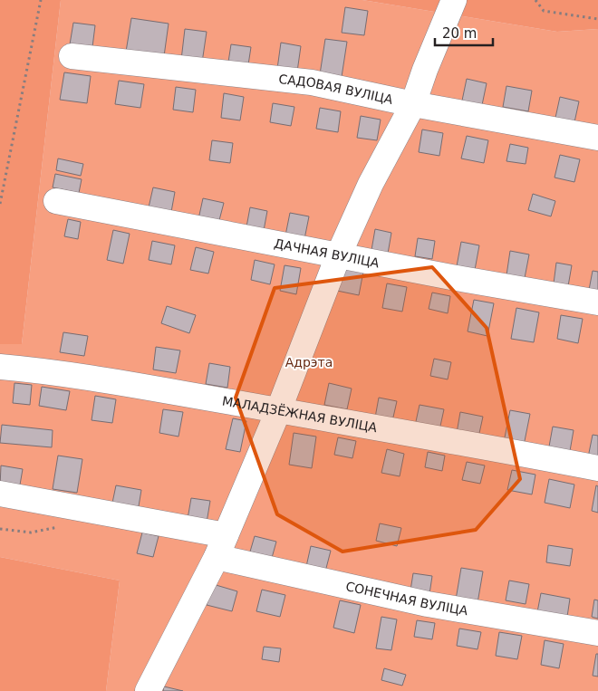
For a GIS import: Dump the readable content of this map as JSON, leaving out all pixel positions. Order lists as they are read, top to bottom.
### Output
{
  "streets": {
    "street": [
      "САДОВАЯ ВУЛІЦА",
      "ДАЧНАЯ ВУЛІЦА",
      "МАЛАДЗЁЖНАЯ ВУЛІЦА",
      "СОНЕЧНАЯ ВУЛІЦА"
    ]
  },
  "parks": ["Адрэта"],
  "scale_bar": "20 m"
}
